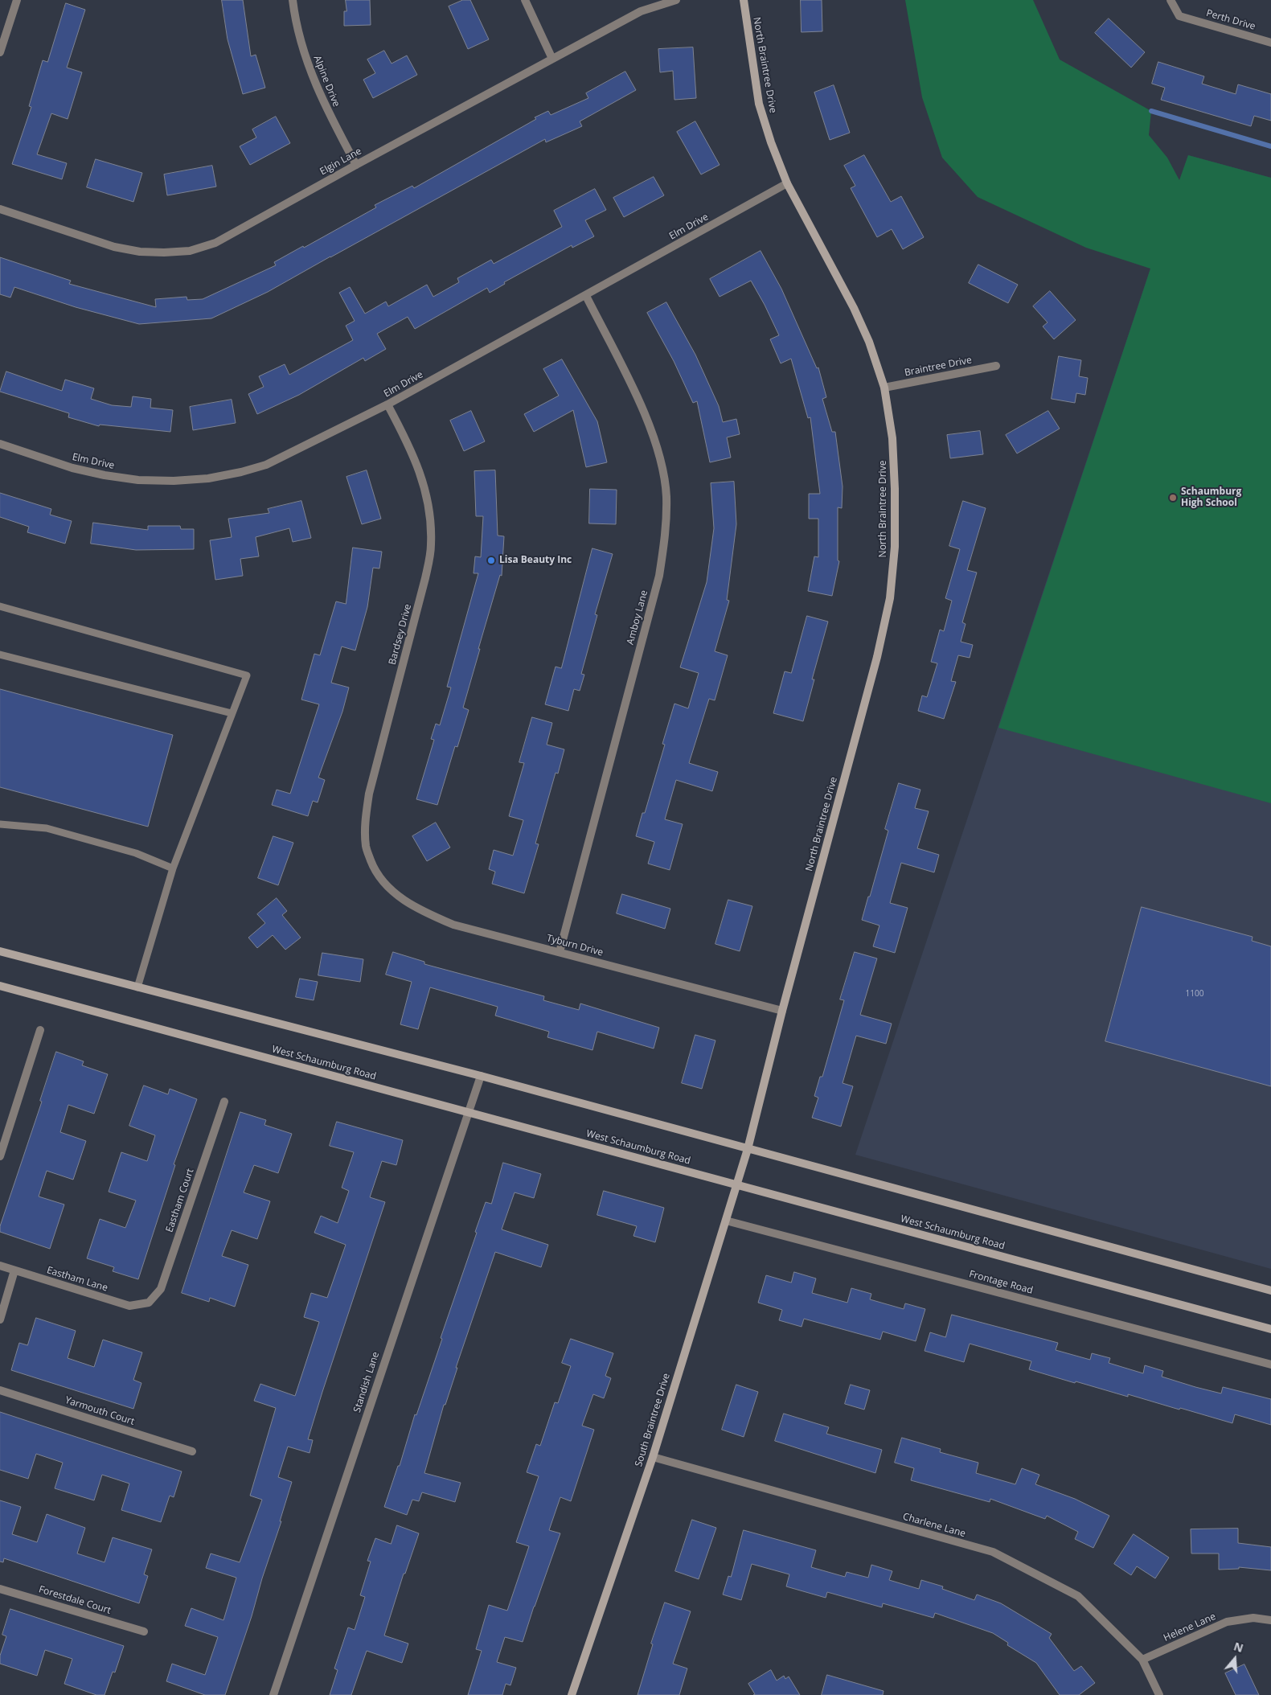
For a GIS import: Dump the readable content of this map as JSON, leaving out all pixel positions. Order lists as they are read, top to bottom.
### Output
{
  "streets": {
    "main road": ["North Braintree Drive", "West Schaumburg Road", "South Braintree Drive"],
    "street": [
      "Perth Drive",
      "Alpine Drive",
      "Elgin Lane",
      "Elm Drive",
      "Braintree Drive",
      "Amboy Lane",
      "Bardsey Drive",
      "Tyburn Drive",
      "Eastham Court",
      "Eastham Lane",
      "Frontage Road",
      "Standish Lane",
      "Yarmouth Court",
      "Charlene Lane",
      "Forestdale Court",
      "Helene Lane"
    ]
  },
  "crossings": [
    ["North Braintree Drive", "Elm Drive"],
    ["North Braintree Drive", "Braintree Drive"],
    ["North Braintree Drive", "Tyburn Drive"],
    ["North Braintree Drive", "South Braintree Drive"],
    ["Alpine Drive", "Elgin Lane"],
    ["Elm Drive", "Amboy Lane"],
    ["Elm Drive", "Bardsey Drive"],
    ["Amboy Lane", "Tyburn Drive"],
    ["Bardsey Drive", "Tyburn Drive"],
    ["West Schaumburg Road", "Standish Lane"],
    ["West Schaumburg Road", "South Braintree Drive"],
    ["Eastham Court", "Eastham Lane"],
    ["Frontage Road", "South Braintree Drive"],
    ["South Braintree Drive", "Charlene Lane"],
    ["Charlene Lane", "Helene Lane"]
  ],
  "places": ["Schaumburg High School", "Lisa Beauty Inc"],
  "house_numbers": ["1100"],
  "north": "top"
}
